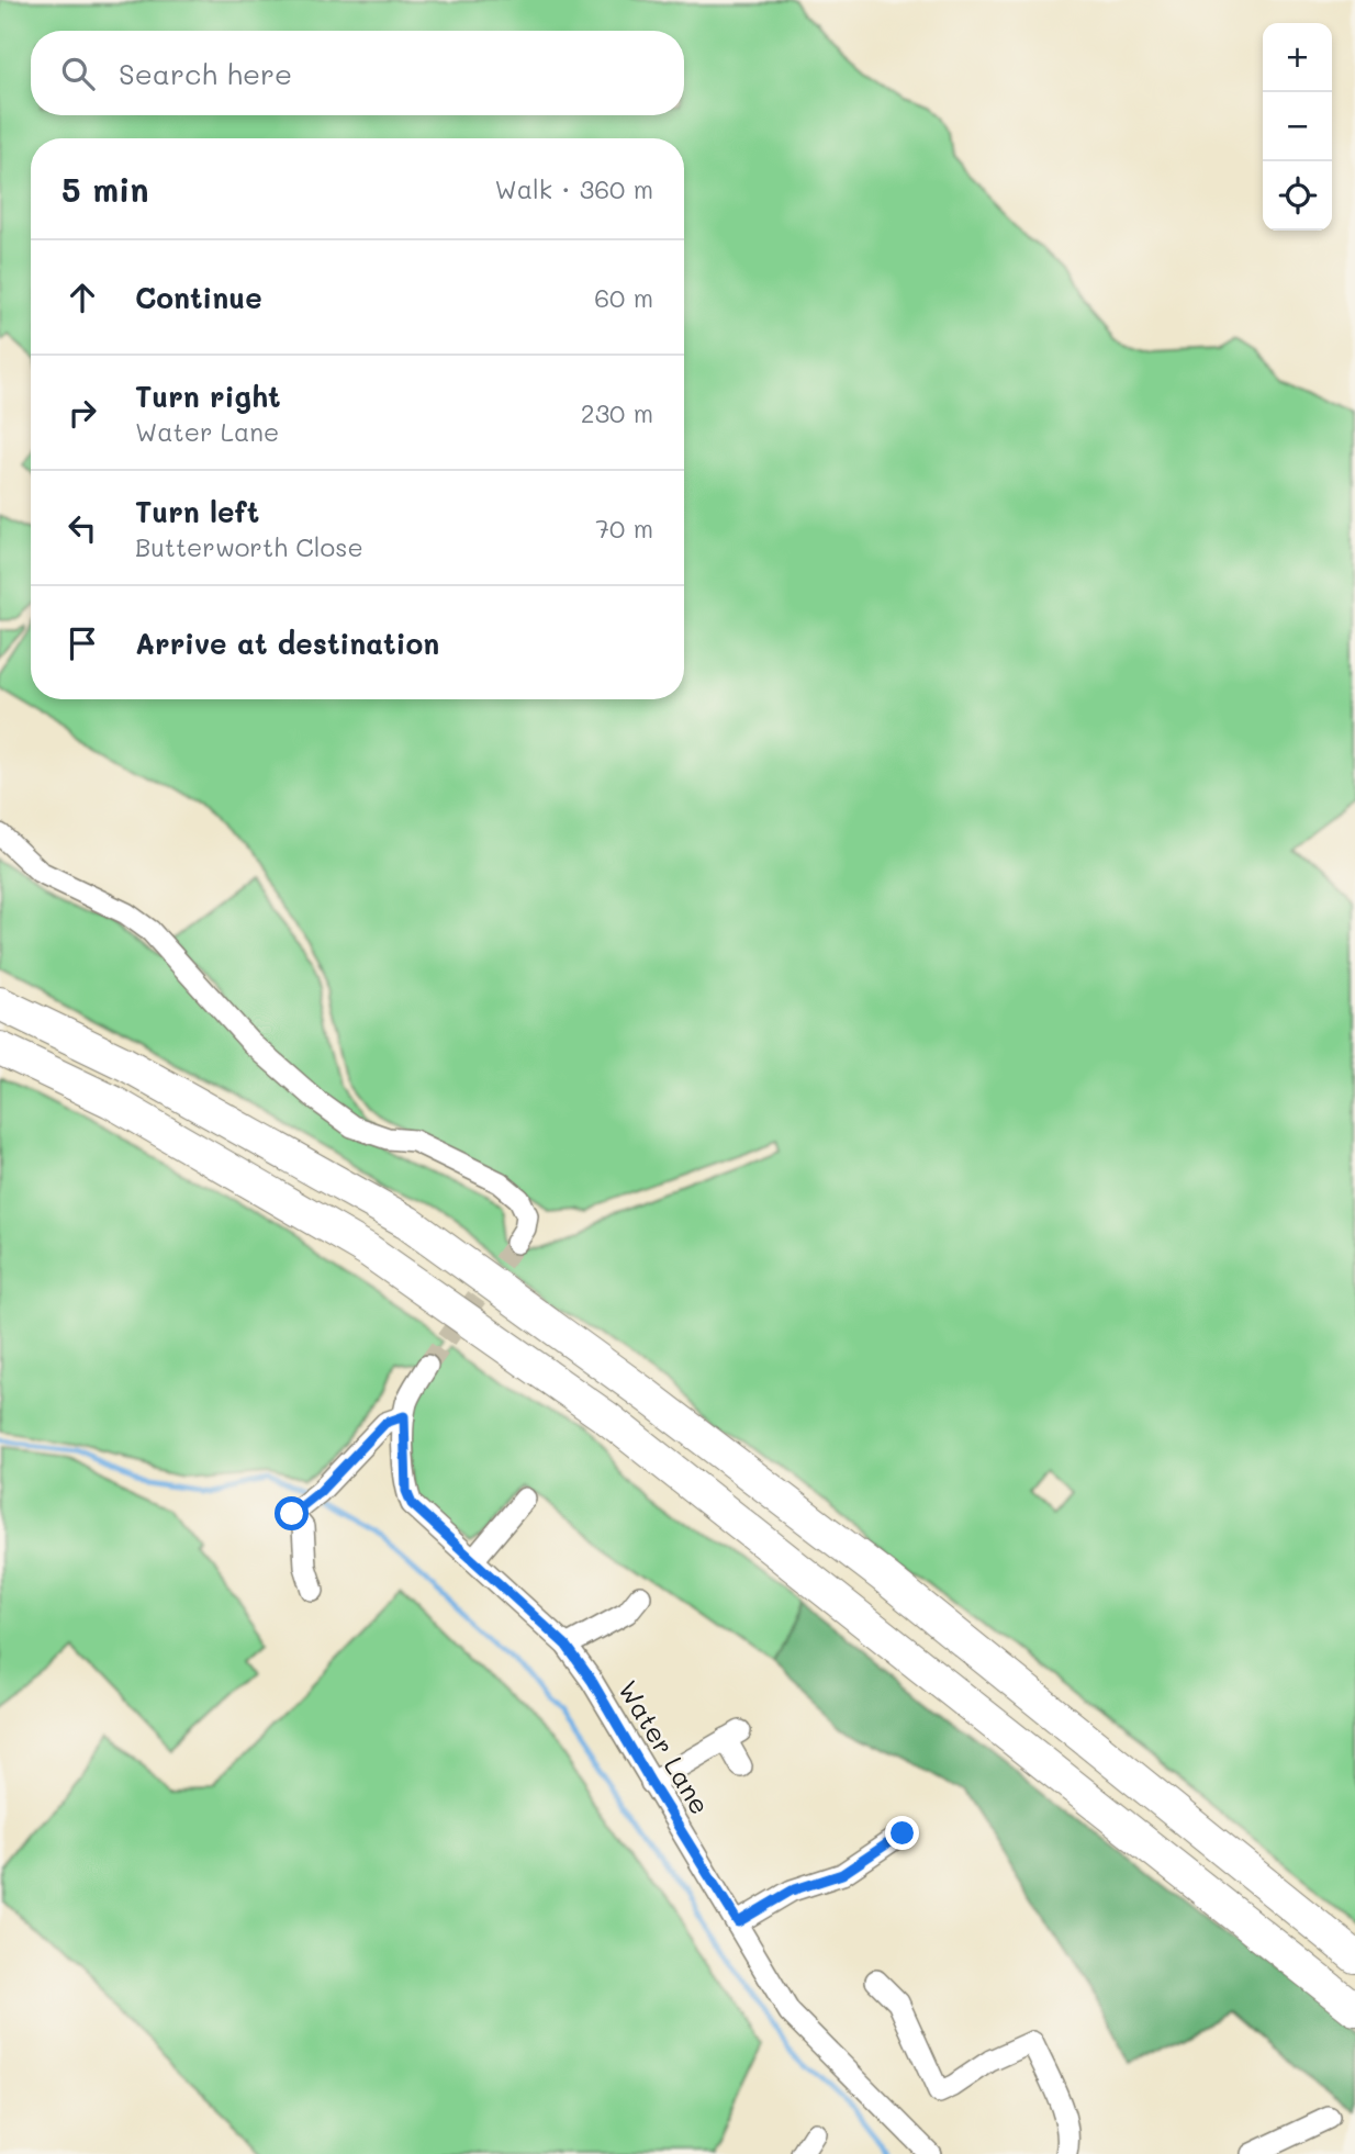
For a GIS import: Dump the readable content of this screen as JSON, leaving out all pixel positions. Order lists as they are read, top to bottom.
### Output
{
  "streets": {
    "street": ["Water Lane"]
  },
  "page": {
    "map_buttons": ["+", "−"],
    "search": "Search here",
    "heading": ["5 min", "Walk · 360 m"],
    "list": [
      ["Continue", "60 m"],
      ["Turn right", "Water Lane", "230 m"],
      ["Turn left", "Butterworth Close", "70 m"],
      "Arrive at destination"
    ]
  }
}
